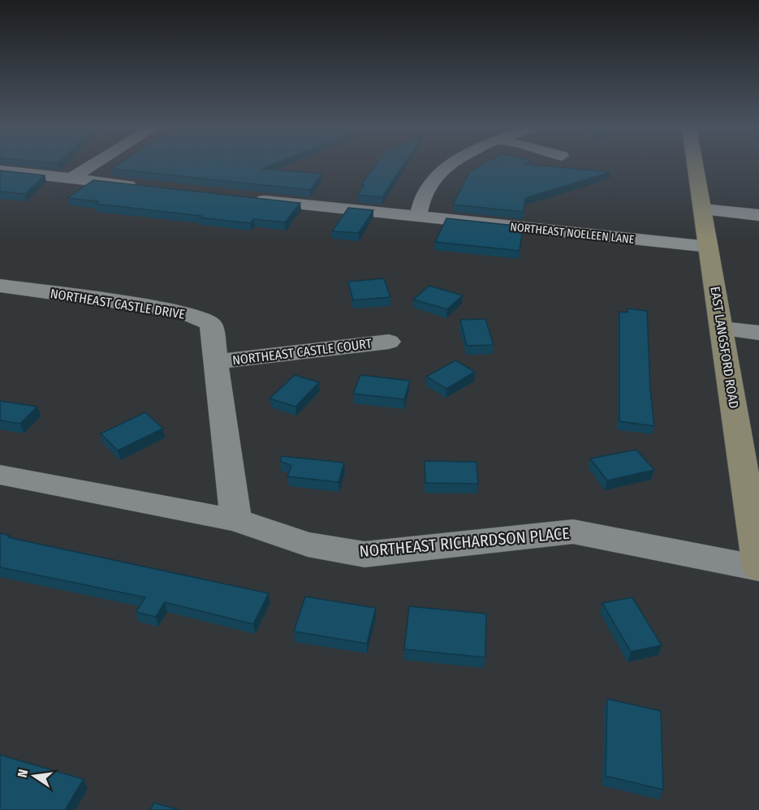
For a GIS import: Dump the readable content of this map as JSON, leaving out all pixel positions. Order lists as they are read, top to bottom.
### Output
{
  "streets": {
    "street": [
      "NORTHEAST NOELEEN LANE",
      "NORTHEAST CASTLE DRIVE",
      "EAST LANGSFORD ROAD",
      "NORTHEAST CASTLE COURT",
      "NORTHEAST RICHARDSON PLACE"
    ]
  },
  "crossings": [
    ["NORTHEAST NOELEEN LANE", "EAST LANGSFORD ROAD"],
    ["NORTHEAST CASTLE DRIVE", "NORTHEAST CASTLE COURT"],
    ["NORTHEAST CASTLE DRIVE", "NORTHEAST RICHARDSON PLACE"],
    ["EAST LANGSFORD ROAD", "NORTHEAST RICHARDSON PLACE"]
  ],
  "north": "left"
}
